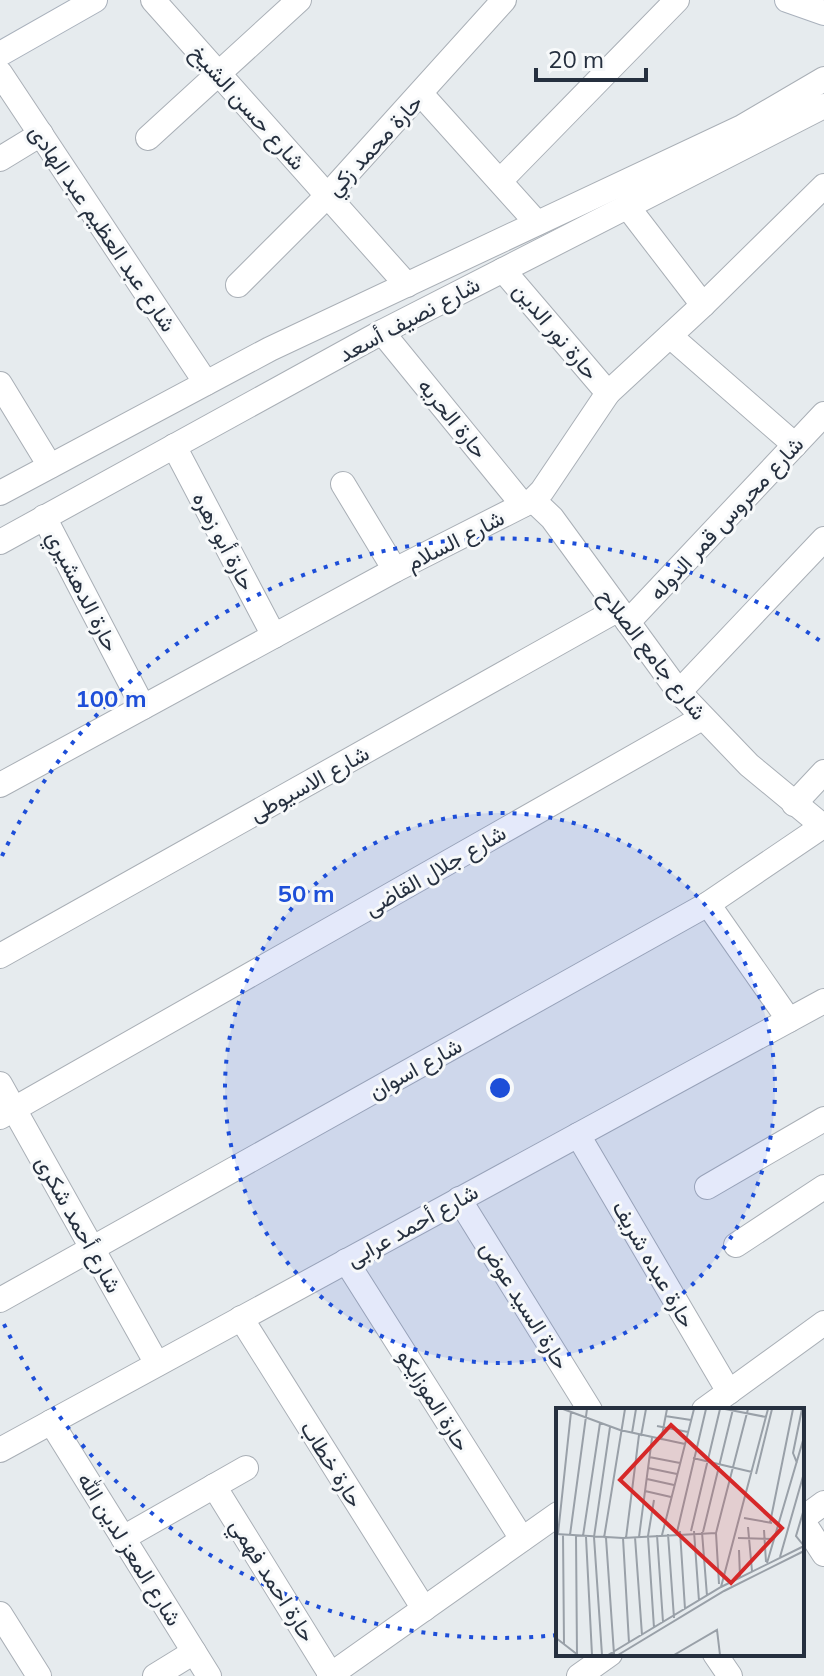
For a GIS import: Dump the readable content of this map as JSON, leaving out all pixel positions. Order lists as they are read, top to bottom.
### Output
{
  "streets": {
    "street": [
      "شارع حسن الشيخ",
      "حارة محمد زكي",
      "شارع عبد العظيم عبد الهادى",
      "شارع نصيف أسعد",
      "حارة نور الدين",
      "حارة الحريه",
      "شارع محروس قمر الدوله",
      "شارع السلام",
      "حارة أبو زهره",
      "حارة الدهشيري",
      "شارع جامع الصلاح",
      "شارع الاسيوطى",
      "شارع جلال القاضى",
      "شارع اسوان",
      "شارع أحمد شكرى",
      "شارع أحمد عرابى",
      "حارة عبده شريف",
      "حارة السيد عوض",
      "حارة الموزايكو",
      "حارة خطاب",
      "شارع المعز لدين الله",
      "حارة احمد فهمي"
    ]
  },
  "crossings": [
    ["شارع حسن الشيخ", "حارة محمد زكي"],
    ["شارع حسن الشيخ", "شارع نصيف أسعد"],
    ["شارع عبد العظيم عبد الهادى", "شارع نصيف أسعد"],
    ["شارع نصيف أسعد", "حارة نور الدين"],
    ["شارع نصيف أسعد", "حارة الحريه"],
    ["شارع نصيف أسعد", "حارة أبو زهره"],
    ["شارع نصيف أسعد", "حارة الدهشيري"],
    ["حارة نور الدين", "شارع السلام"],
    ["حارة الحريه", "شارع السلام"],
    ["حارة الحريه", "شارع جامع الصلاح"],
    ["شارع محروس قمر الدوله", "شارع جامع الصلاح"],
    ["شارع محروس قمر الدوله", "شارع الاسيوطى"],
    ["شارع السلام", "حارة أبو زهره"],
    ["شارع السلام", "حارة الدهشيري"],
    ["شارع السلام", "شارع جامع الصلاح"],
    ["شارع جامع الصلاح", "شارع الاسيوطى"],
    ["شارع جامع الصلاح", "شارع جلال القاضى"],
    ["شارع جامع الصلاح", "شارع اسوان"],
    ["شارع جلال القاضى", "شارع أحمد شكرى"],
    ["شارع اسوان", "شارع أحمد شكرى"],
    ["شارع أحمد شكرى", "شارع أحمد عرابى"],
    ["شارع أحمد عرابى", "حارة عبده شريف"],
    ["شارع أحمد عرابى", "حارة السيد عوض"],
    ["شارع أحمد عرابى", "حارة الموزايكو"],
    ["شارع أحمد عرابى", "حارة خطاب"],
    ["شارع أحمد عرابى", "شارع المعز لدين الله"]
  ],
  "scale_bar": "20 m",
  "rings": ["100 m", "50 m"]
}
